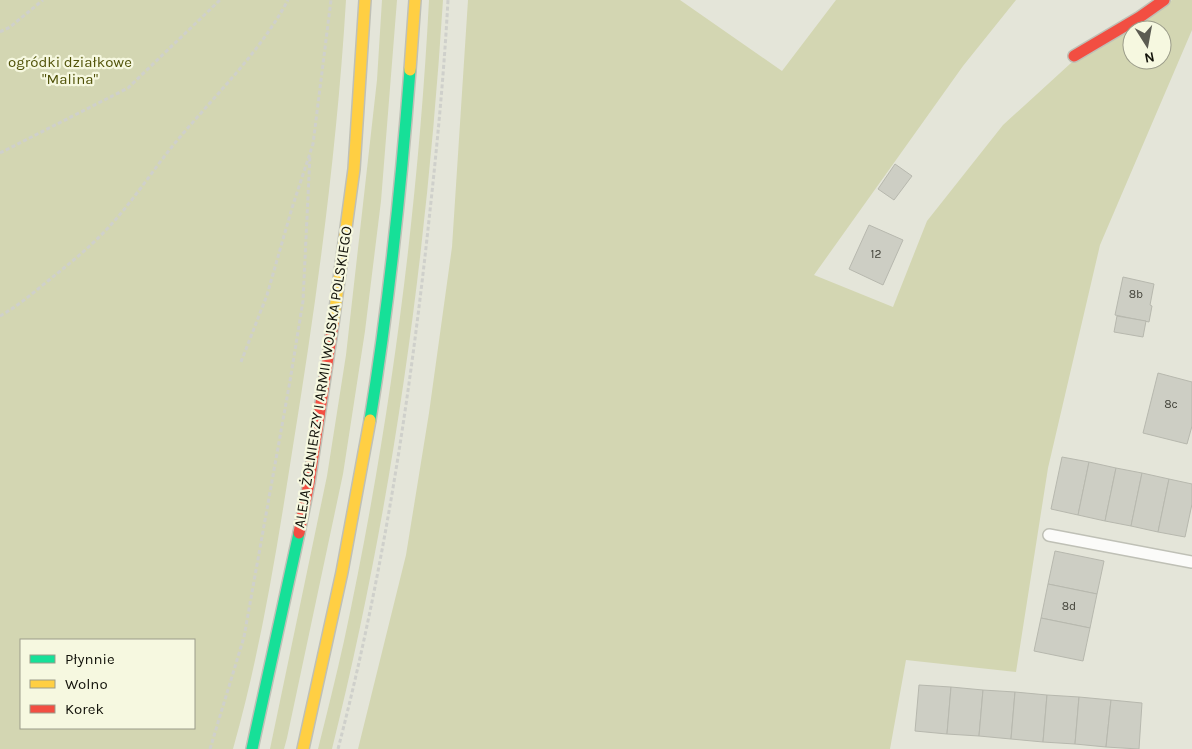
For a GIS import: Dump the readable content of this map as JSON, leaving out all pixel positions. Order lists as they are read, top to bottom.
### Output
{
  "streets": {
    "main road": ["ALEJA ŻOŁNIERZY I ARMII WOJSKA POLSKIEGO"]
  },
  "parks": ["ogródki działkowe \"Malina\""],
  "house_numbers": [
    "12",
    "8b",
    "8c",
    "8d"
  ],
  "legend": ["Płynnie", "Wolno", "Korek"],
  "north": "bottom"
}
